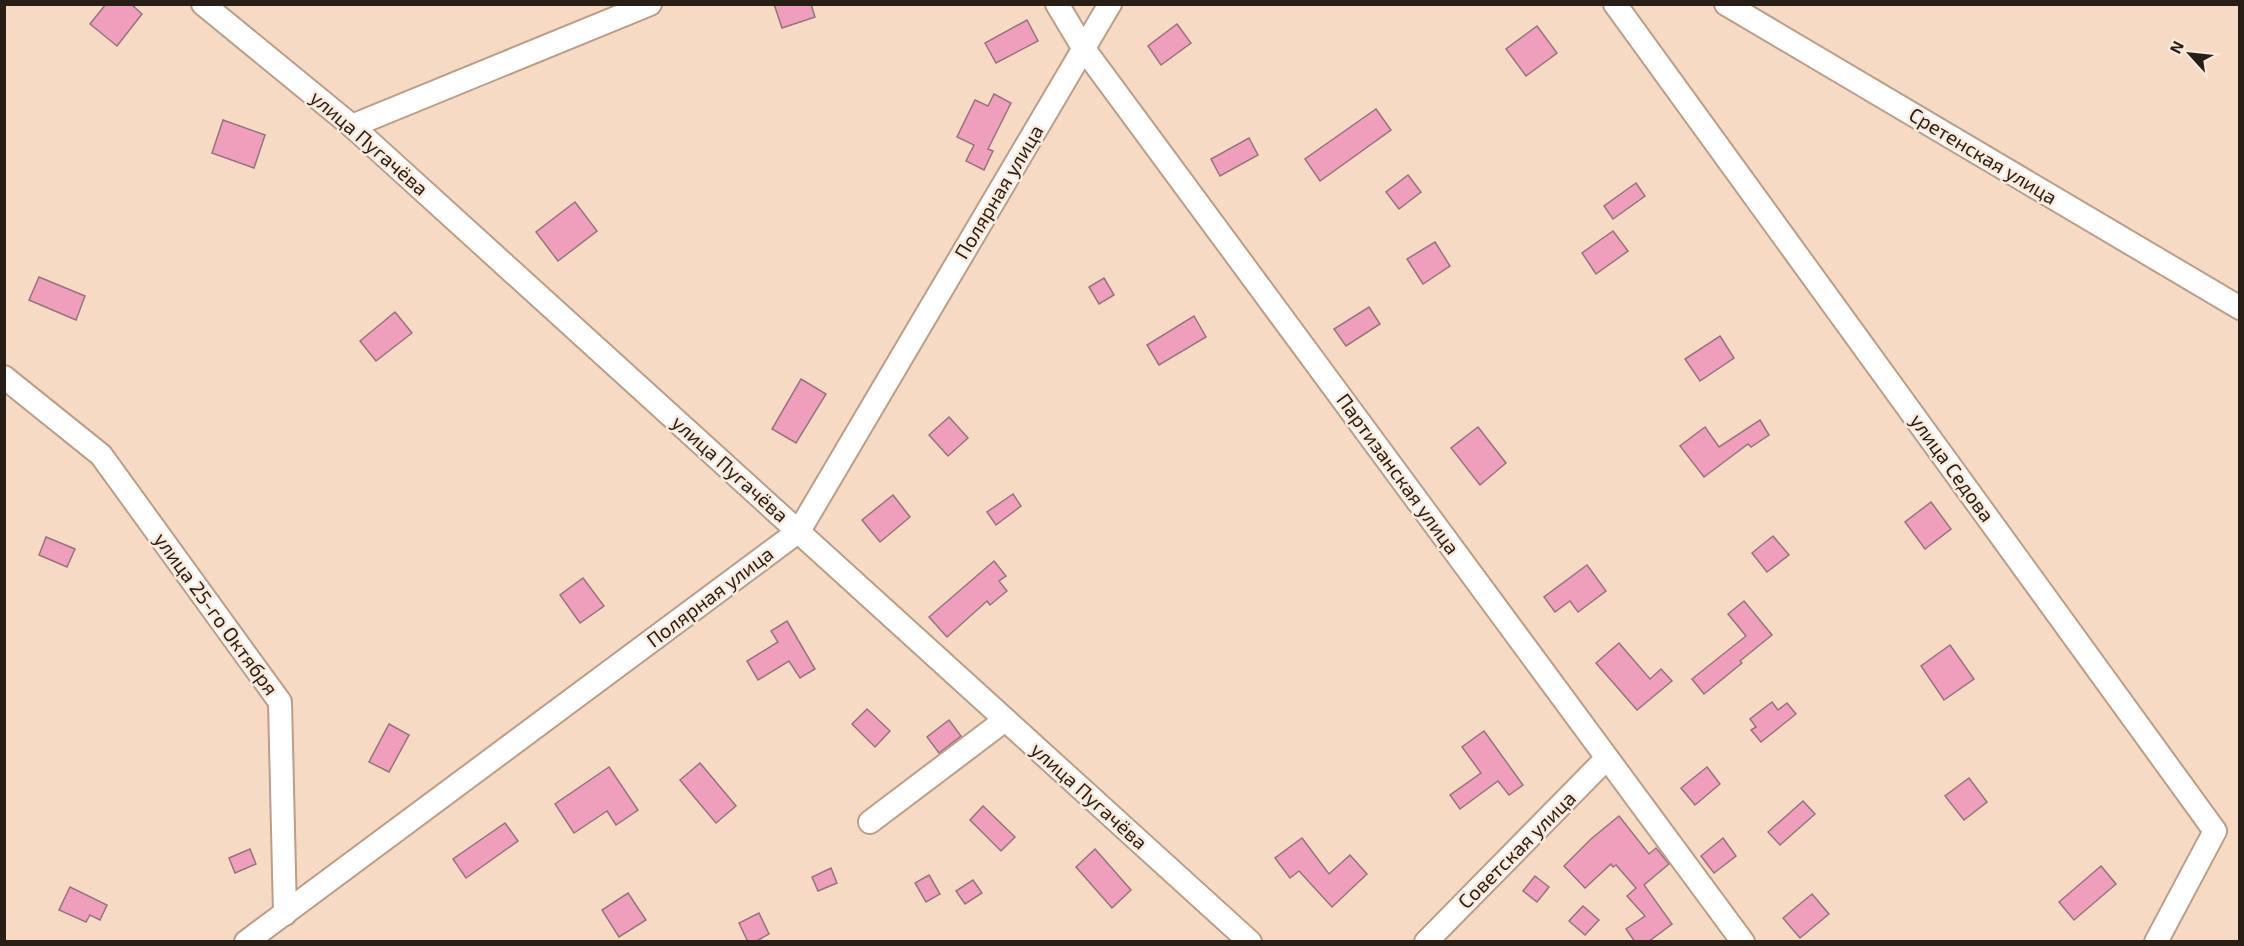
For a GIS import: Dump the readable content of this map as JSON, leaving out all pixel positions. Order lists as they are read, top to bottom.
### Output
{
  "streets": {
    "street": [
      "улица Пугачёва",
      "Сретенская улица",
      "Полярная улица",
      "улица Седова",
      "Партизанская улица",
      "улица 25-го Октября",
      "Советская улица"
    ]
  },
  "crossings": [
    ["улица Пугачёва", "Полярная улица"],
    ["Полярная улица", "Партизанская улица"],
    ["Полярная улица", "улица 25-го Октября"],
    ["Партизанская улица", "Советская улица"]
  ],
  "north": "top left"
}
